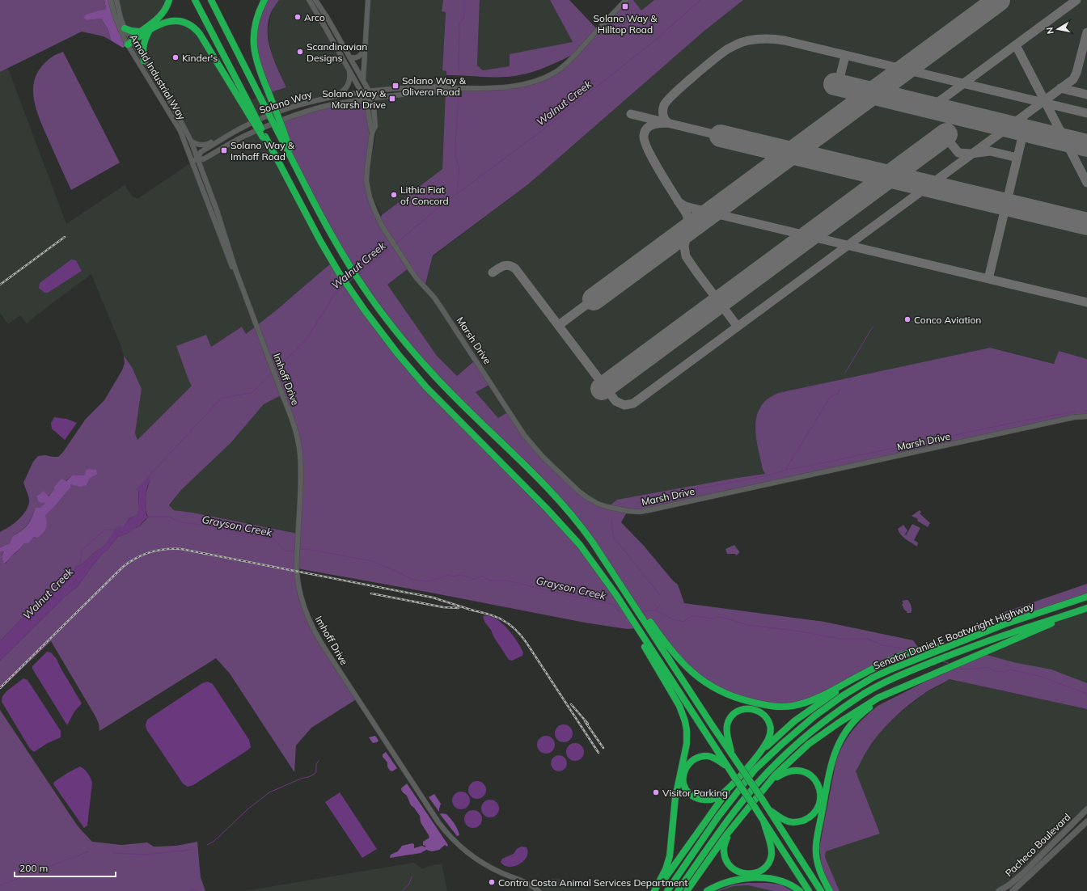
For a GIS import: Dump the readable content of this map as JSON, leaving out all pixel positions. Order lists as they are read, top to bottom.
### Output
{
  "streets": {
    "highway": ["Senator Daniel E Boatwright Highway"],
    "main road": ["Pacheco Boulevard"],
    "street": [
      "Arnold Industrial Way",
      "Solano Way",
      "Marsh Drive",
      "Imhoff Drive"
    ]
  },
  "crossings": [
    ["Arnold Industrial Way", "Solano Way"],
    ["Arnold Industrial Way", "Imhoff Drive"],
    ["Solano Way", "Marsh Drive"],
    ["Solano Way", "Imhoff Drive"]
  ],
  "water": ["Walnut Creek", "Grayson Creek"],
  "places": {
    "transit": [
      "Solano Way & Hilltop Road",
      "Solano Way & Olivera Road",
      "Solano Way & Marsh Drive",
      "Solano Way & Imhoff Road"
    ],
    "other": [
      "Arco",
      "Scandinavian Designs",
      "Kinder's",
      "Lithia Fiat of Concord",
      "Conco Aviation",
      "Visitor Parking",
      "Contra Costa Animal Services Department"
    ]
  },
  "scale_bar": "200 m",
  "north": "left"
}
